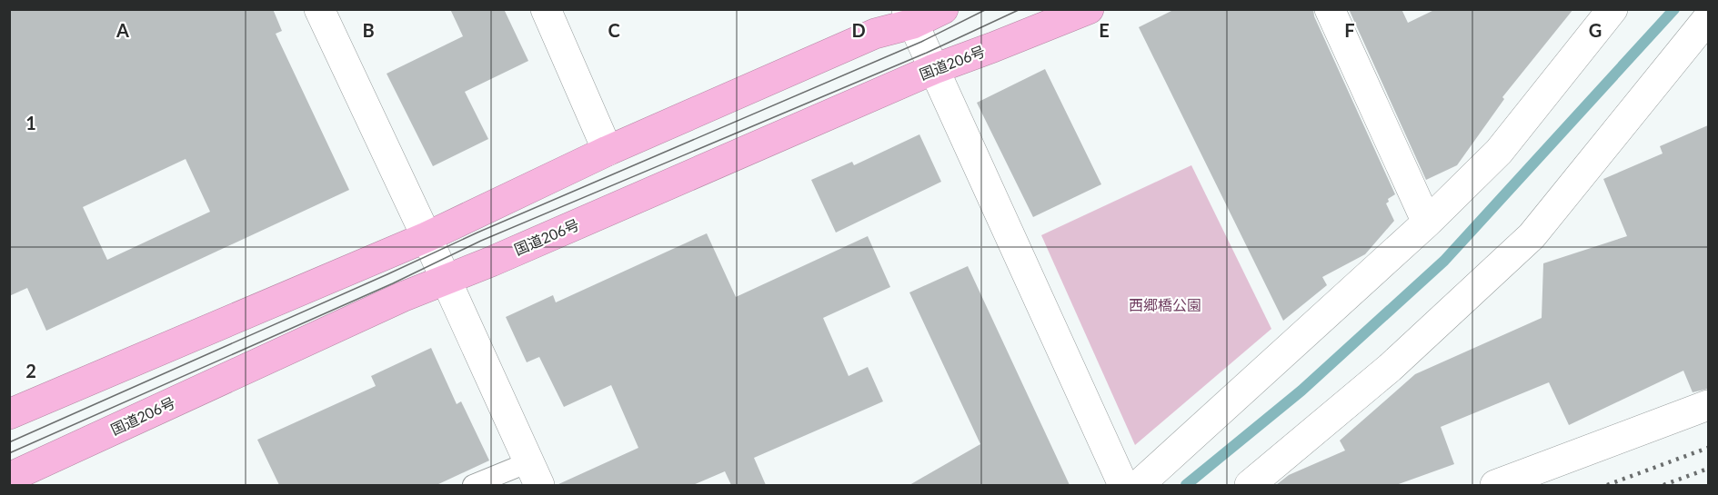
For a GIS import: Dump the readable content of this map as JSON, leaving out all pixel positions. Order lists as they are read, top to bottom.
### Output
{
  "streets": {
    "highway": ["国道206号"]
  },
  "parks": ["西郷橋公園"],
  "grid": {
    "columns": [
      "A",
      "B",
      "C",
      "D",
      "E",
      "F",
      "G"
    ],
    "rows": ["1", "2"]
  }
}
